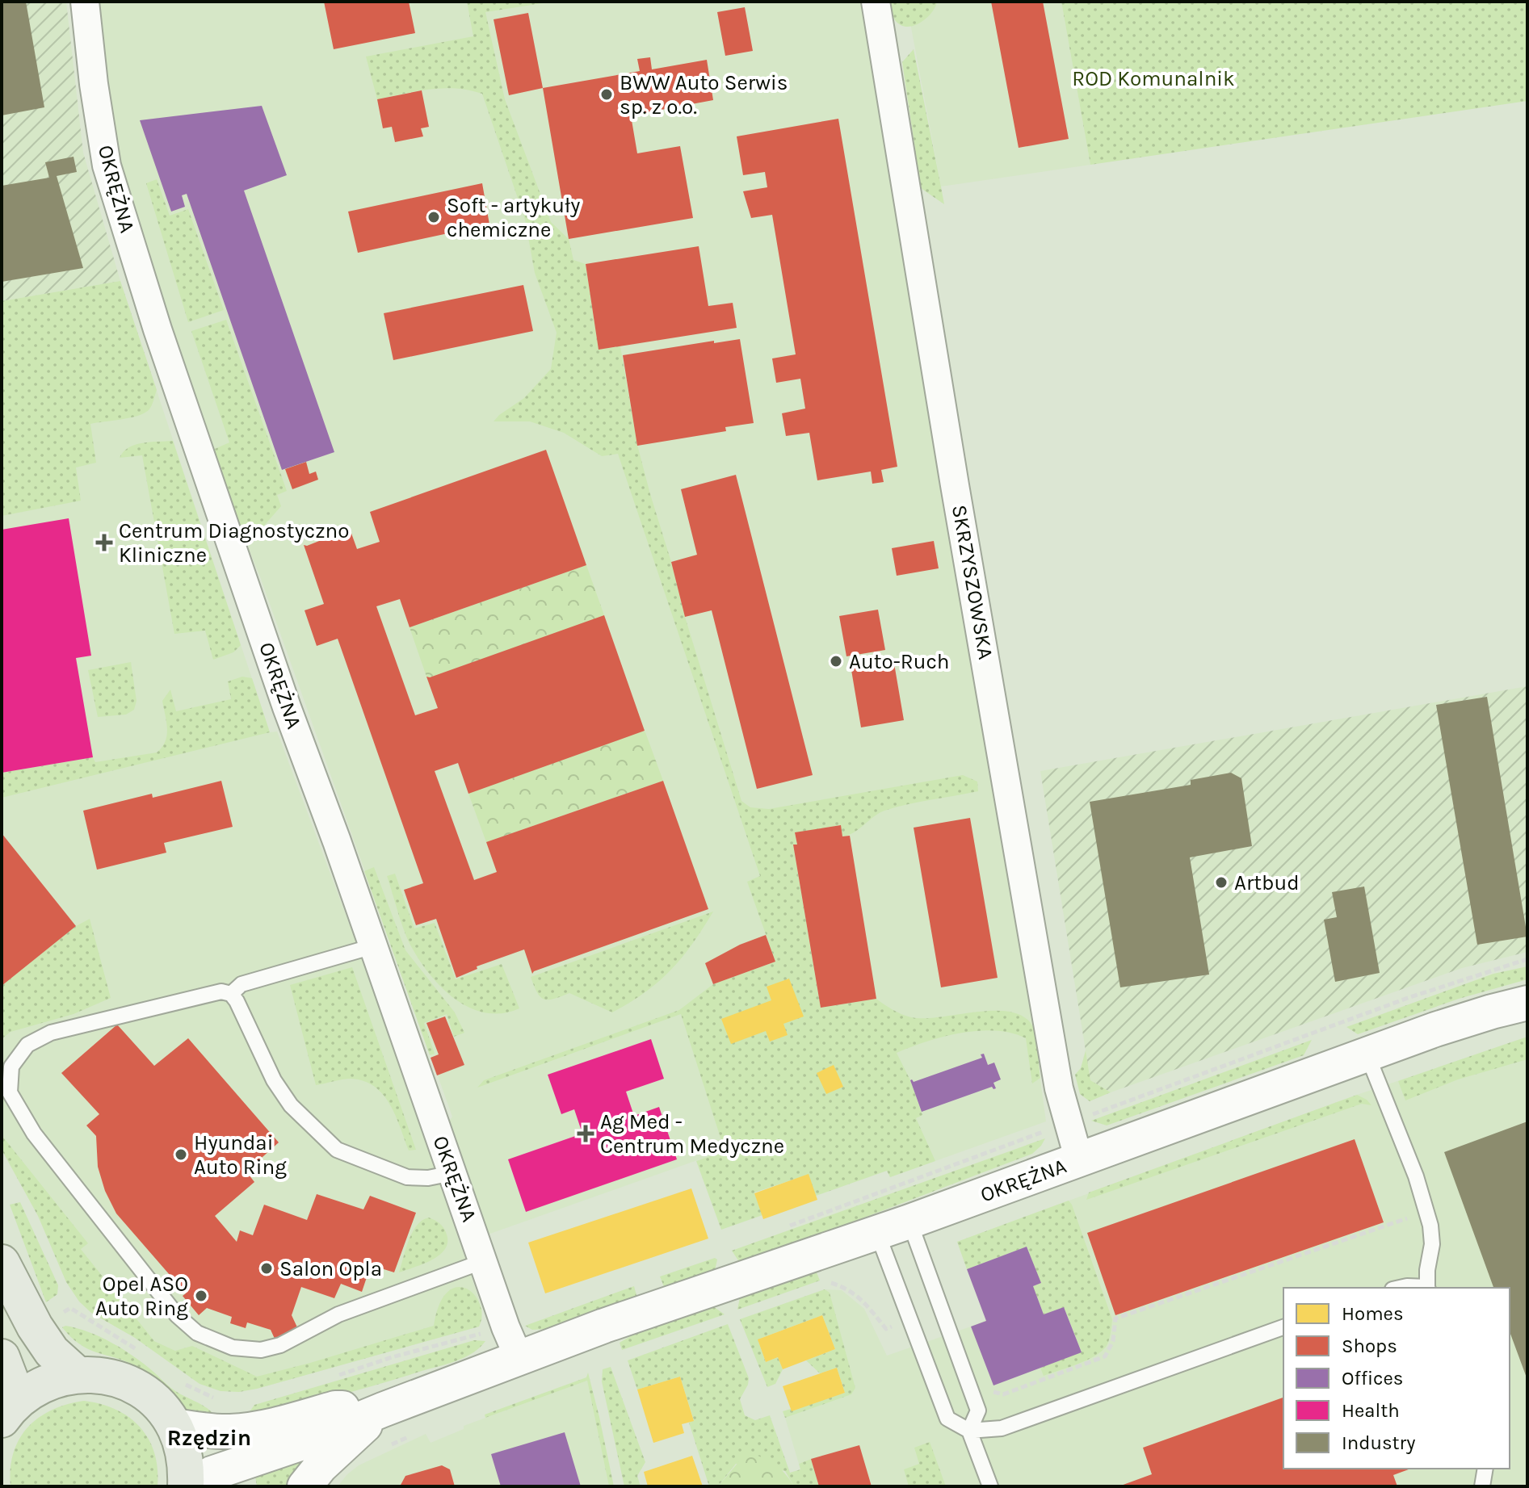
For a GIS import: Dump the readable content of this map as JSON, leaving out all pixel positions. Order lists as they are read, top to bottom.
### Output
{
  "streets": {
    "street": ["OKRĘŻNA", "SKRZYSZOWSKA"]
  },
  "crossings": [
    ["OKRĘŻNA", "SKRZYSZOWSKA"]
  ],
  "districts": ["Rzędzin"],
  "parks": ["ROD Komunalnik"],
  "places": {
    "other": [
      "BWW Auto Serwis sp. z o.o.",
      "Soft - artykuły chemiczne",
      "Auto-Ruch",
      "Artbud",
      "Hyundai Auto Ring",
      "Salon Opla",
      "Opel ASO Auto Ring"
    ],
    "health": ["Centrum Diagnostyczno Kliniczne", "Ag Med - Centrum Medyczne"]
  },
  "legend": [
    "Homes",
    "Shops",
    "Offices",
    "Health",
    "Industry"
  ]
}
